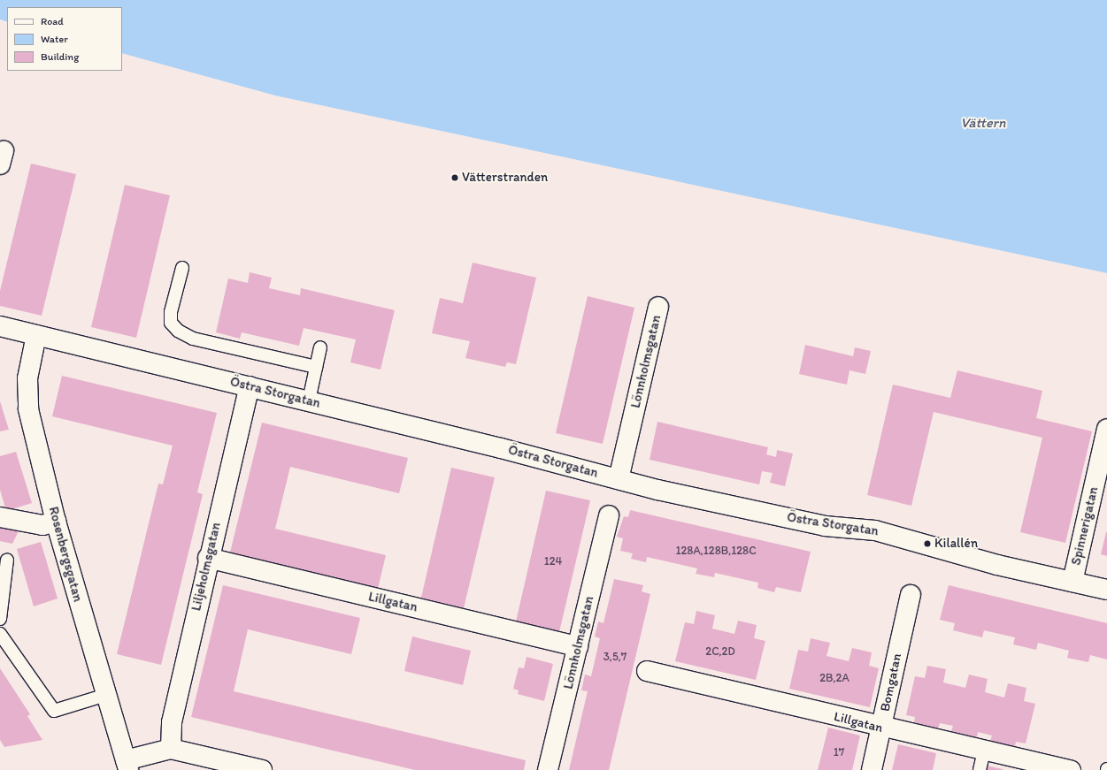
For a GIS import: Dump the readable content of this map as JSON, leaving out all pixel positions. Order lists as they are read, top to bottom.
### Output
{
  "streets": {
    "street": [
      "Lönnholmsgatan",
      "Östra Storgatan",
      "Spinnerigatan",
      "Rosenbergsgatan",
      "Liljeholmsgatan",
      "Lillgatan",
      "Bomgatan"
    ]
  },
  "crossings": [
    ["Lönnholmsgatan", "Östra Storgatan"],
    ["Lönnholmsgatan", "Lillgatan"],
    ["Östra Storgatan", "Spinnerigatan"],
    ["Östra Storgatan", "Rosenbergsgatan"],
    ["Östra Storgatan", "Liljeholmsgatan"],
    ["Liljeholmsgatan", "Lillgatan"],
    ["Lillgatan", "Bomgatan"]
  ],
  "water": ["Vättern"],
  "places": ["Vätterstranden", "Kilallén"],
  "house_numbers": [
    "128A,128B,128C",
    "124",
    "2C,2D",
    "3,5,7",
    "2B,2A",
    "17"
  ],
  "legend": ["Road", "Water", "Building"]
}
